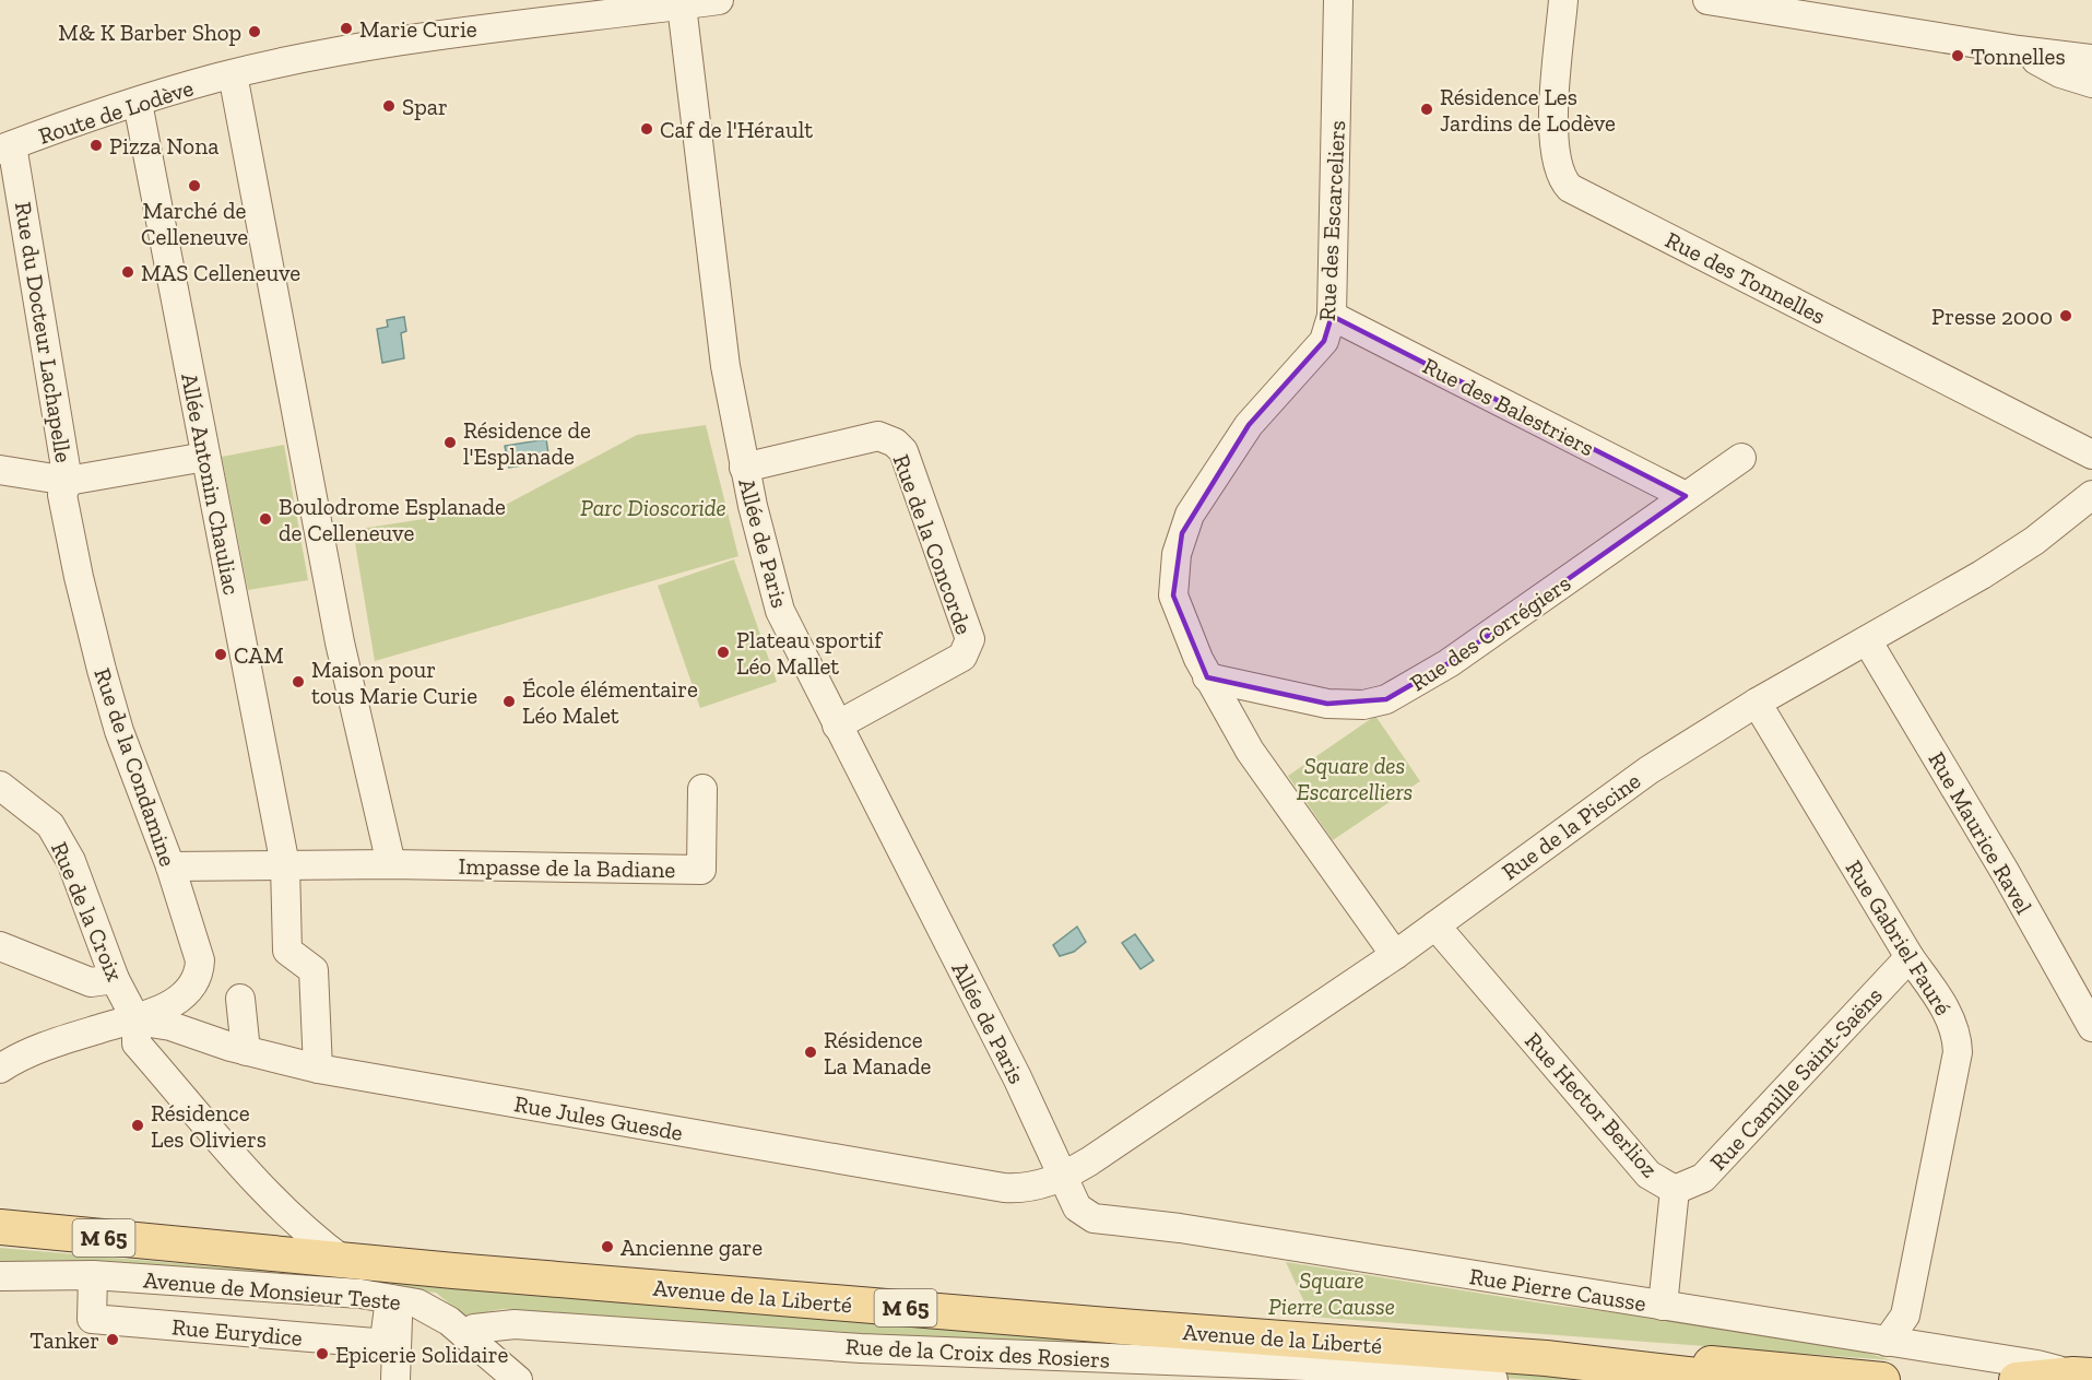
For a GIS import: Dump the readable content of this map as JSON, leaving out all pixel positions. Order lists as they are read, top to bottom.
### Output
{
  "streets": {
    "main road": ["M 65", "Avenue de la Liberté"],
    "street": [
      "Route de Lodève",
      "Rue des Escarceliers",
      "Rue des Tonnelles",
      "Rue du Docteur Lachapelle",
      "Rue des Balestriers",
      "Allée Antonin Chauliac",
      "Allée de Paris",
      "Rue de la Concorde",
      "Rue des Corrégiers",
      "Rue de la Condamine",
      "Rue de la Piscine",
      "Rue Maurice Ravel",
      "Impasse de la Badiane",
      "Rue de la Croix",
      "Rue Gabriel Fauré",
      "Rue Camille Saint-Saëns",
      "Rue Hector Berlioz",
      "Rue Jules Guesde",
      "Rue Pierre Causse",
      "Avenue de Monsieur Teste",
      "Rue Eurydice",
      "Rue de la Croix des Rosiers"
    ]
  },
  "crossings": [
    ["Route de Lodève", "Rue du Docteur Lachapelle"],
    ["Route de Lodève", "Allée Antonin Chauliac"],
    ["Route de Lodève", "Allée de Paris"],
    ["Rue des Escarceliers", "Rue des Balestriers"],
    ["Rue des Escarceliers", "Rue des Corrégiers"],
    ["Rue des Escarceliers", "Rue de la Piscine"],
    ["Rue du Docteur Lachapelle", "Rue de la Condamine"],
    ["Rue des Balestriers", "Rue des Corrégiers"],
    ["Allée Antonin Chauliac", "Rue Jules Guesde"],
    ["Allée de Paris", "Rue de la Concorde"],
    ["Allée de Paris", "Rue de la Piscine"],
    ["Allée de Paris", "Rue Jules Guesde"],
    ["Allée de Paris", "Rue Pierre Causse"],
    ["Rue de la Condamine", "Rue de la Croix"],
    ["Rue de la Condamine", "Rue Jules Guesde"],
    ["Rue de la Piscine", "Rue Maurice Ravel"],
    ["Rue de la Piscine", "Rue Gabriel Fauré"],
    ["Rue de la Piscine", "Rue Hector Berlioz"],
    ["Rue de la Piscine", "Rue Jules Guesde"],
    ["Rue de la Piscine", "Rue Pierre Causse"],
    ["Rue de la Croix", "Rue Jules Guesde"],
    ["Rue de la Croix", "Avenue de la Liberté"],
    ["Rue Gabriel Fauré", "Rue Camille Saint-Saëns"],
    ["Rue Gabriel Fauré", "Rue Pierre Causse"],
    ["Rue Camille Saint-Saëns", "Rue Hector Berlioz"],
    ["Rue Hector Berlioz", "Rue Pierre Causse"],
    ["Rue Jules Guesde", "Rue Pierre Causse"],
    ["Avenue de Monsieur Teste", "Rue Eurydice"],
    ["Avenue de Monsieur Teste", "Rue de la Croix des Rosiers"]
  ],
  "parks": ["Parc Dioscoride", "Square des Escarcelliers", "Square Pierre Causse"],
  "places": [
    "Marie Curie",
    "M& K Barber Shop",
    "Tonnelles",
    "Spar",
    "Résidence Les Jardins de Lodève",
    "Caf de l'Hérault",
    "Pizza Nona",
    "Marché de Celleneuve",
    "MAS Celleneuve",
    "Presse 2000",
    "Résidence de l'Esplanade",
    "Boulodrome Esplanade de Celleneuve",
    "Plateau sportif Léo Mallet",
    "CAM",
    "Maison pour tous Marie Curie",
    "École élémentaire Léo Malet",
    "Résidence La Manade",
    "Résidence Les Oliviers",
    "Ancienne gare",
    "Tanker",
    "Epicerie Solidaire"
  ]
}
